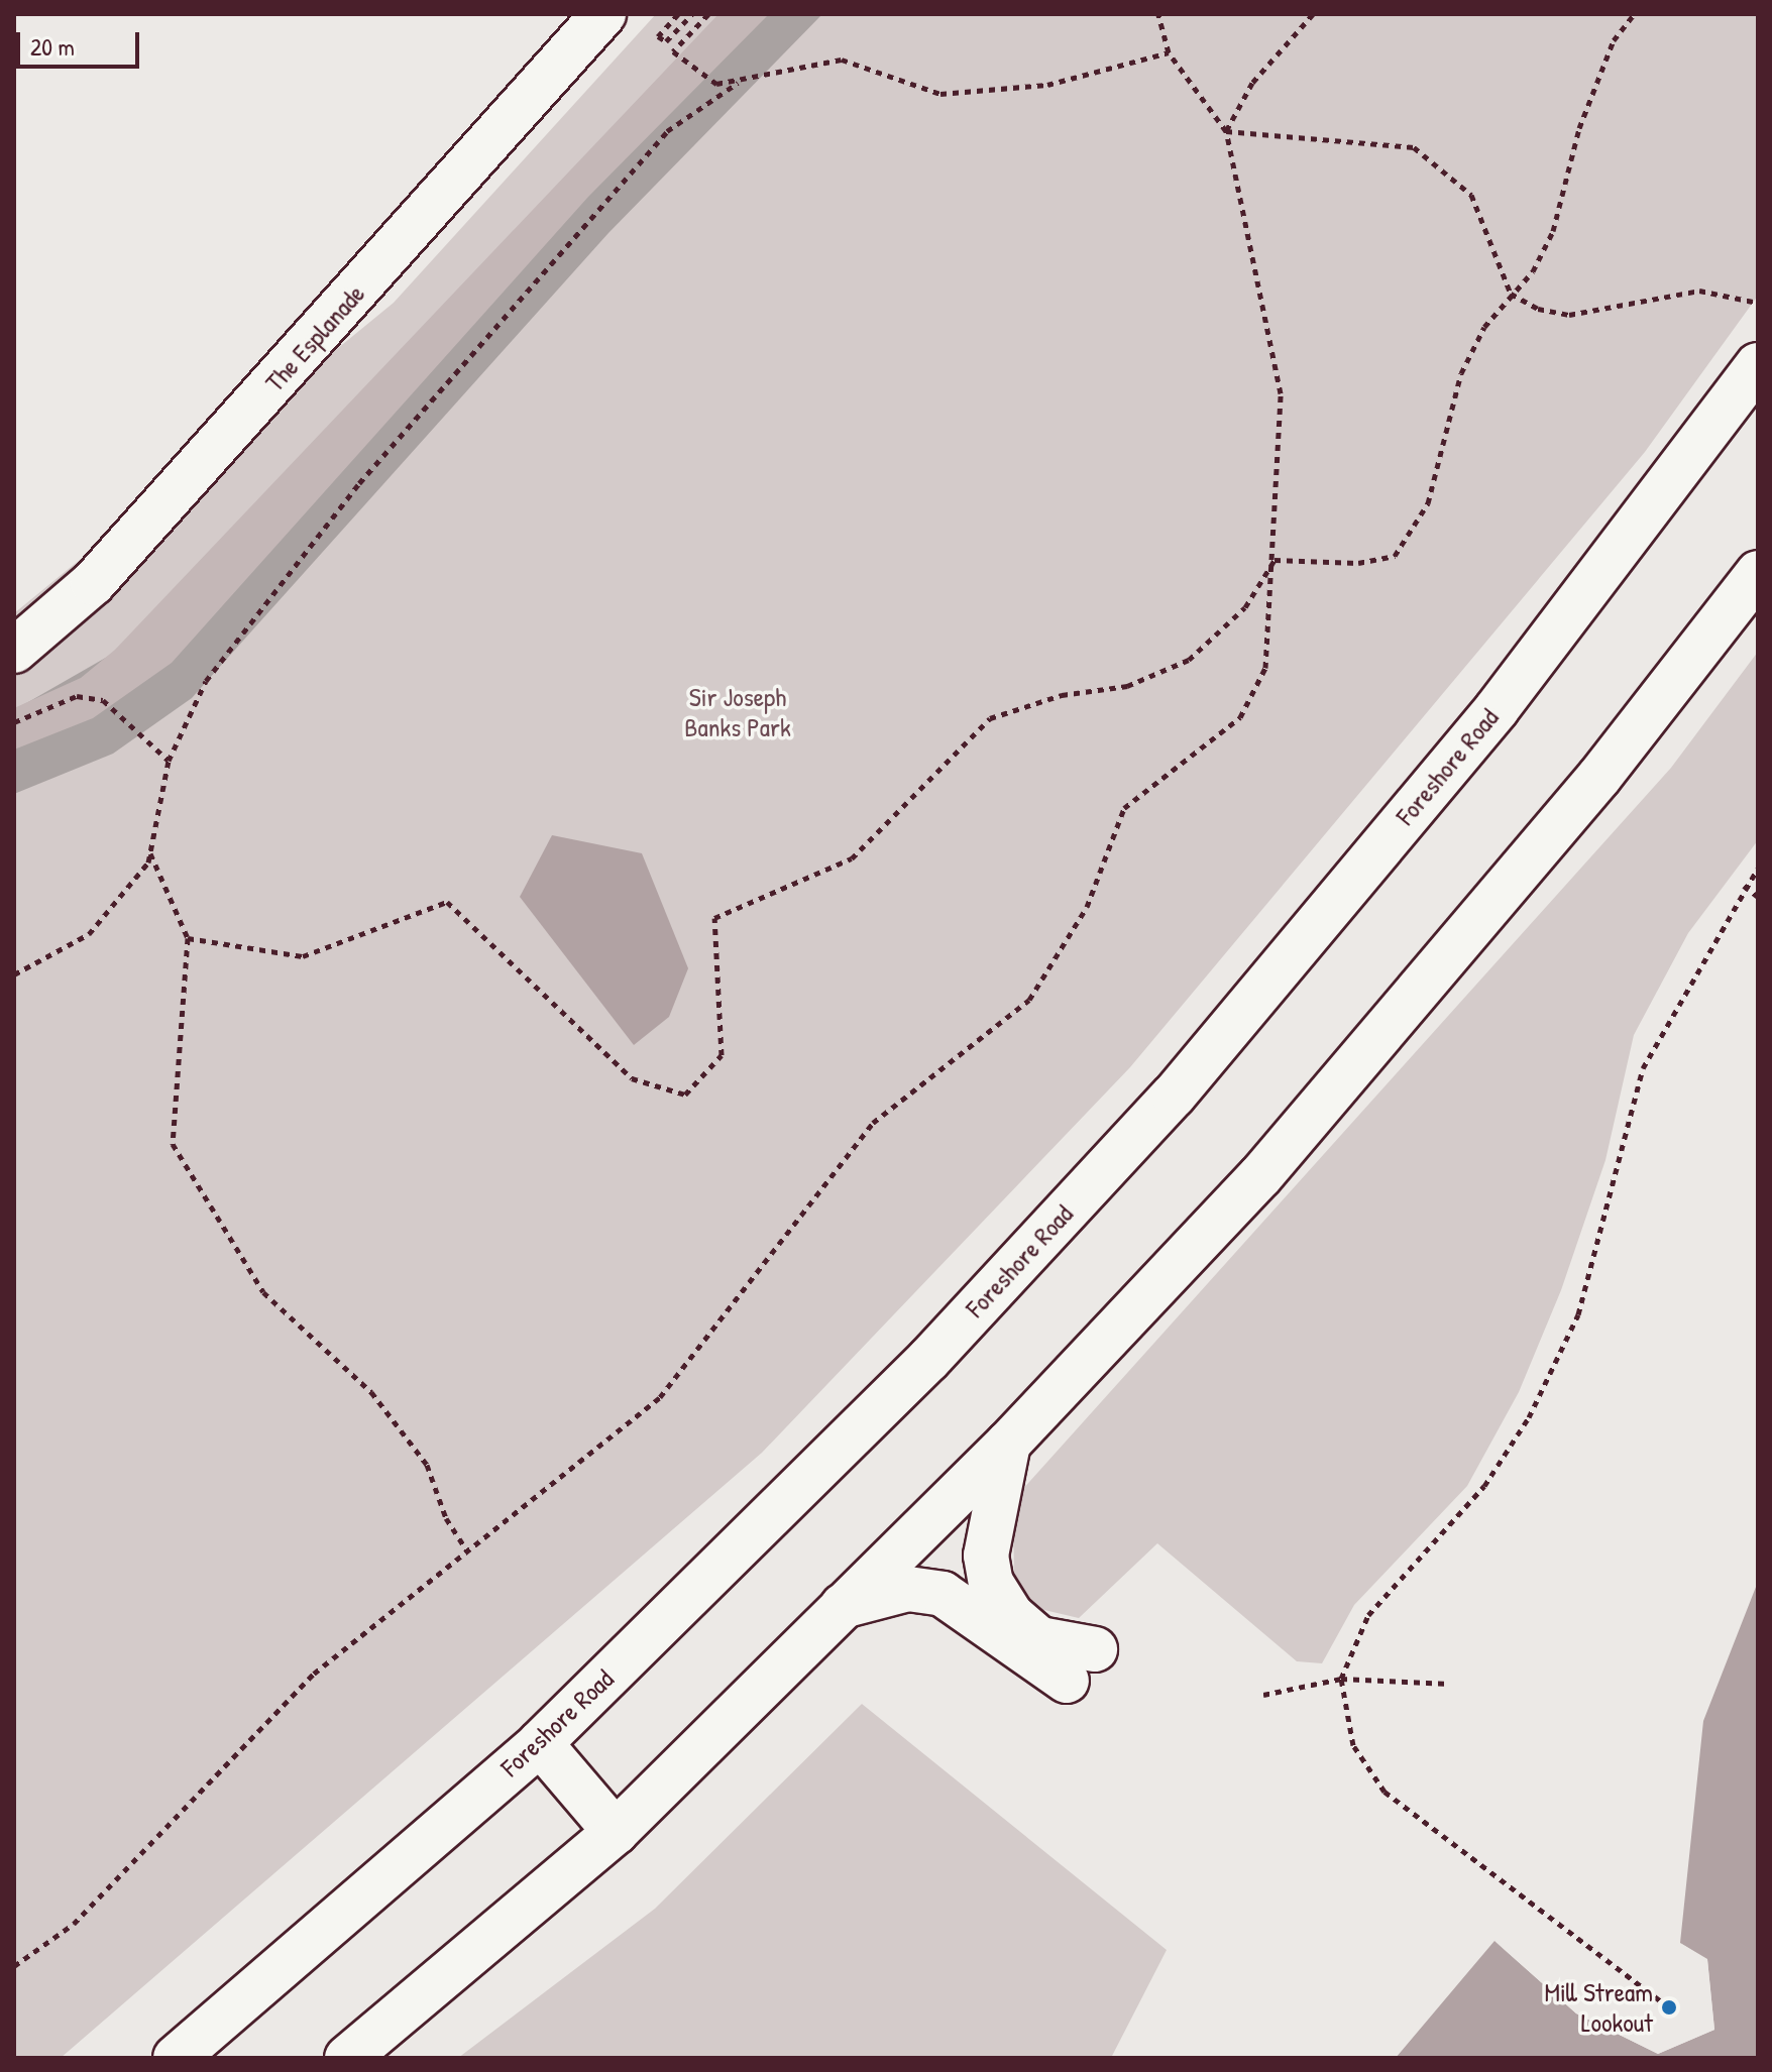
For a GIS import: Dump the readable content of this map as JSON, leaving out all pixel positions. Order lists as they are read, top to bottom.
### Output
{
  "streets": {
    "main road": ["The Esplanade", "Foreshore Road"]
  },
  "parks": ["Sir Joseph Banks Park"],
  "places": ["Mill Stream Lookout"],
  "scale_bar": "20 m"
}
